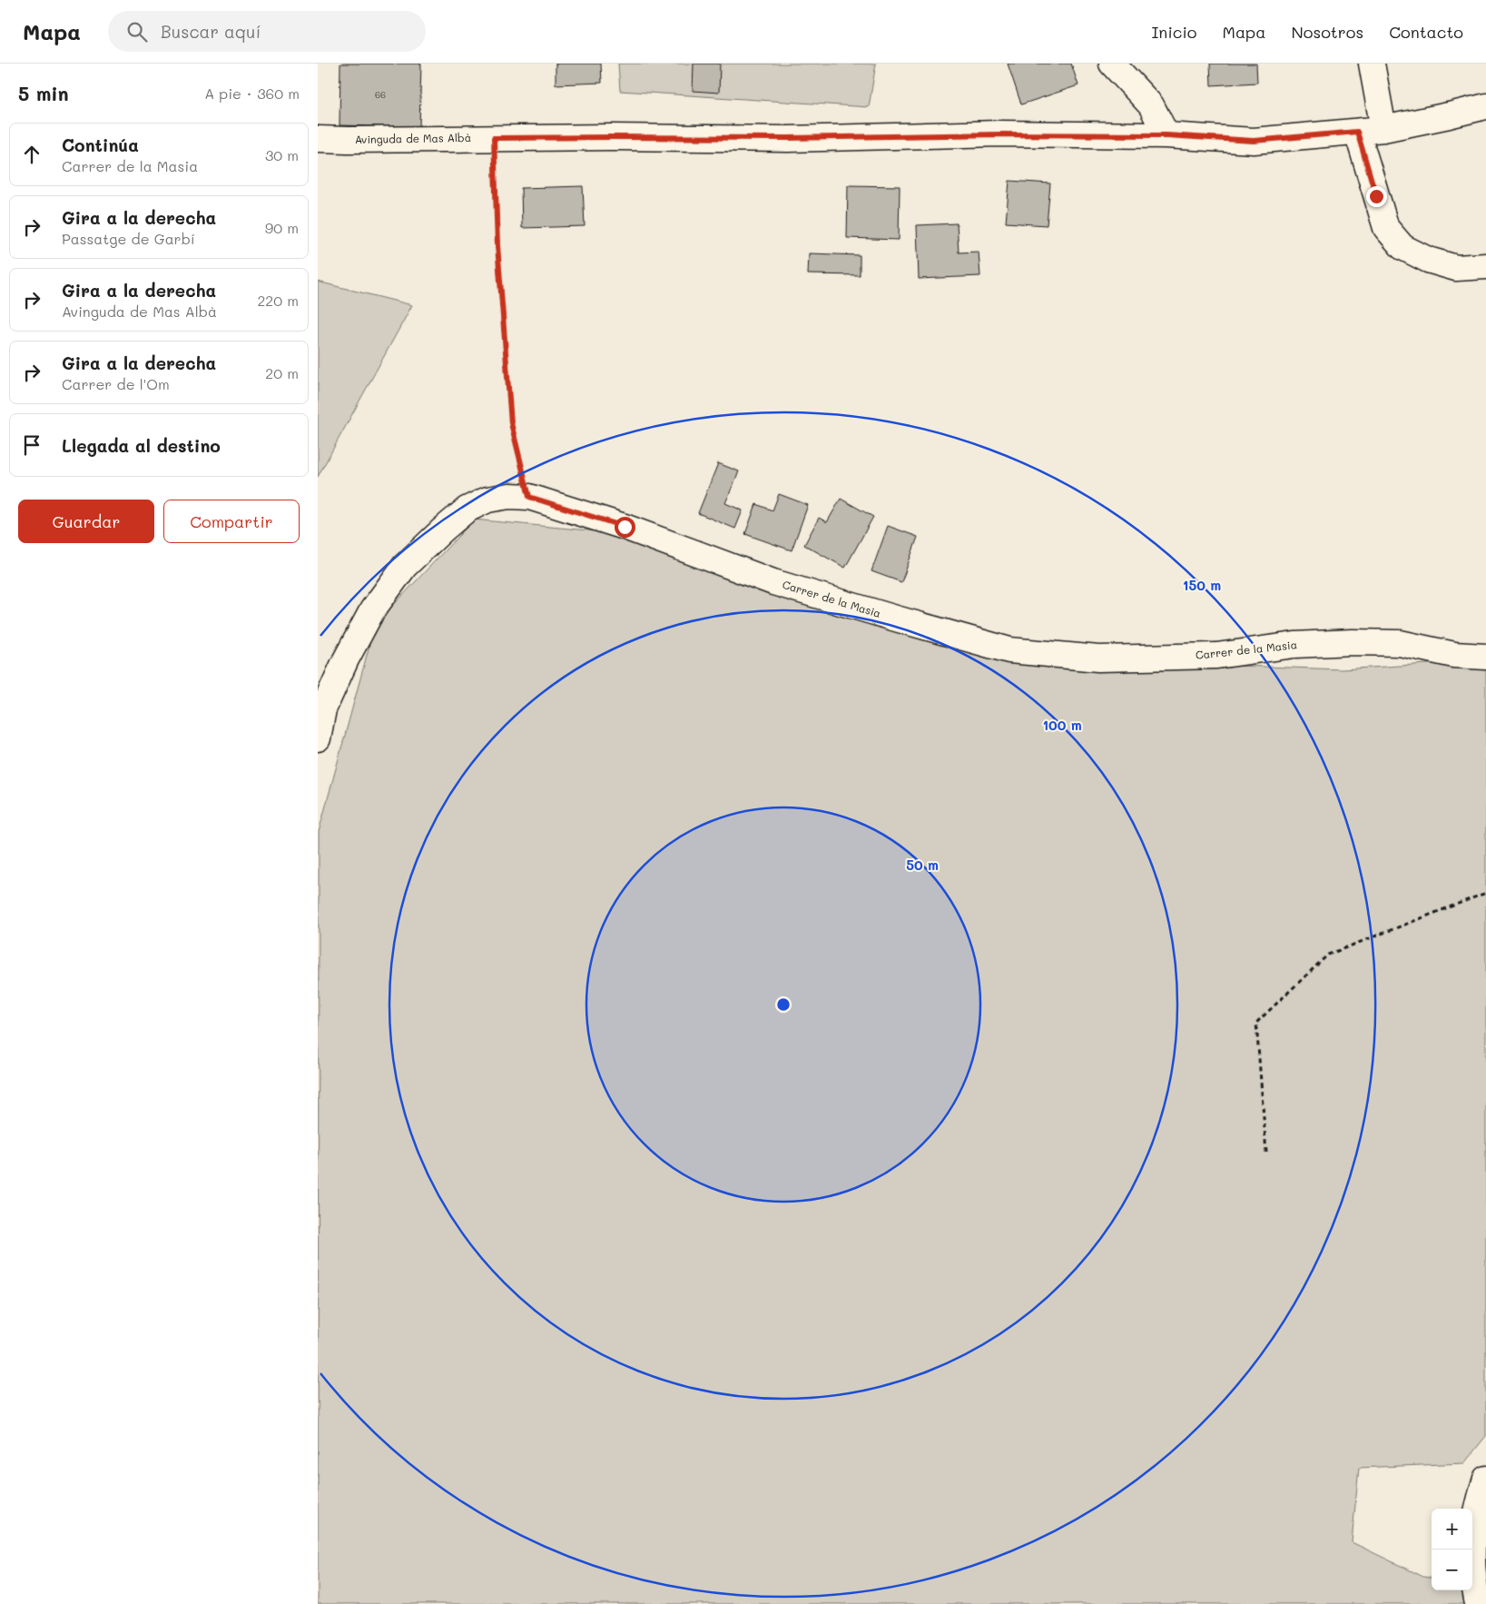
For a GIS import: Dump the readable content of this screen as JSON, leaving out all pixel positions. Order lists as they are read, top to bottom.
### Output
{
  "streets": {
    "street": ["Avinguda de Mas Albà", "Carrer de la Masia"]
  },
  "house_numbers": ["66"],
  "page": {
    "header": "Mapa",
    "search": "Buscar aquí",
    "nav": [
      "Inicio",
      "Mapa",
      "Nosotros",
      "Contacto"
    ],
    "heading": ["5 min", "A pie · 360 m"],
    "list": [
      ["Continúa", "Carrer de la Masia", "30 m"],
      ["Gira a la derecha", "Passatge de Garbí", "90 m"],
      ["Gira a la derecha", "Avinguda de Mas Albà", "220 m"],
      ["Gira a la derecha", "Carrer de l'Om", "20 m"],
      "Llegada al destino"
    ],
    "buttons": ["Guardar", "Compartir"],
    "map_buttons": ["+", "−"]
  },
  "rings": ["150 m", "100 m", "50 m"]
}
